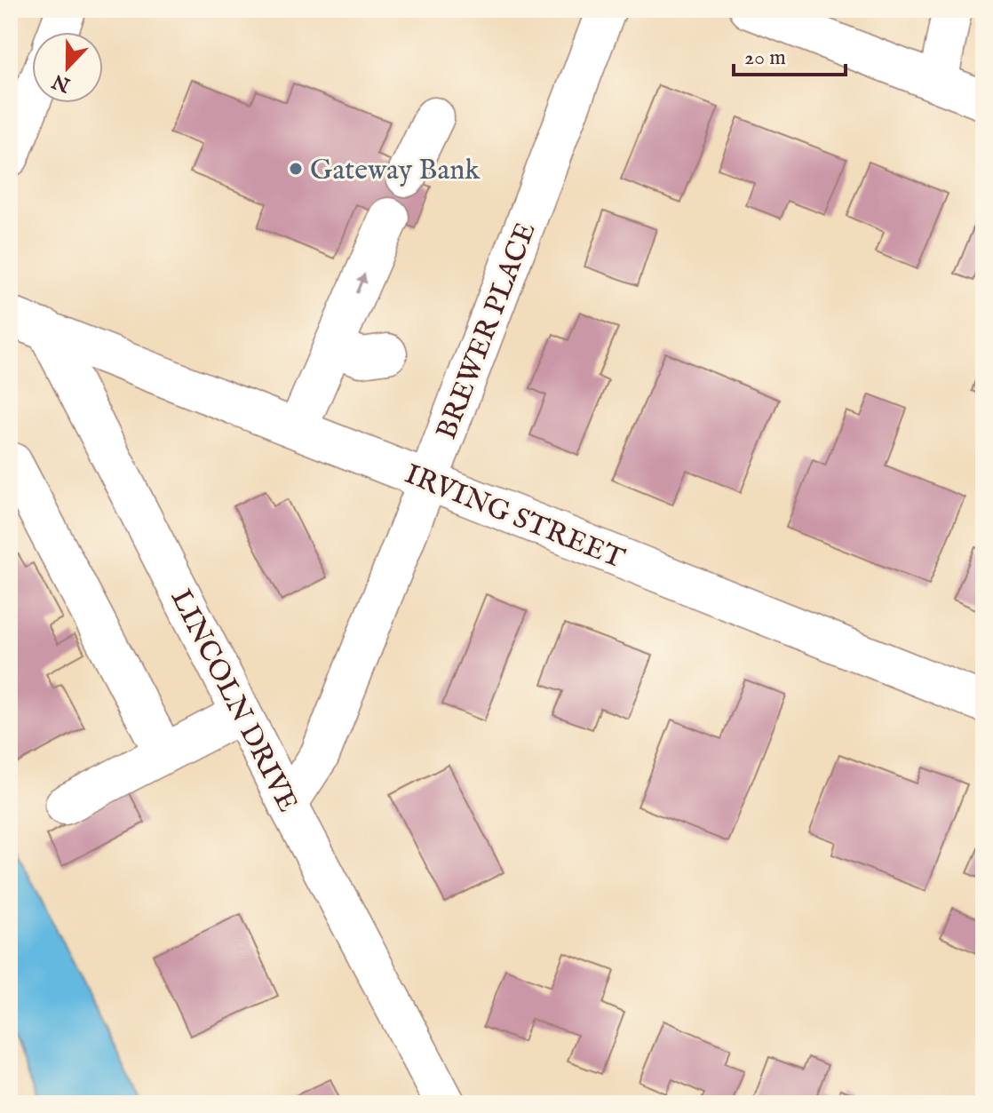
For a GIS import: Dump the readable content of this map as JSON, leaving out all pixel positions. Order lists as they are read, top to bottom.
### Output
{
  "streets": {
    "street": ["BREWER PLACE", "IRVING STREET", "LINCOLN DRIVE"]
  },
  "crossings": [
    ["BREWER PLACE", "IRVING STREET"],
    ["BREWER PLACE", "LINCOLN DRIVE"],
    ["IRVING STREET", "LINCOLN DRIVE"]
  ],
  "places": ["Gateway Bank"],
  "scale_bar": "20 m",
  "north": "bottom"
}
